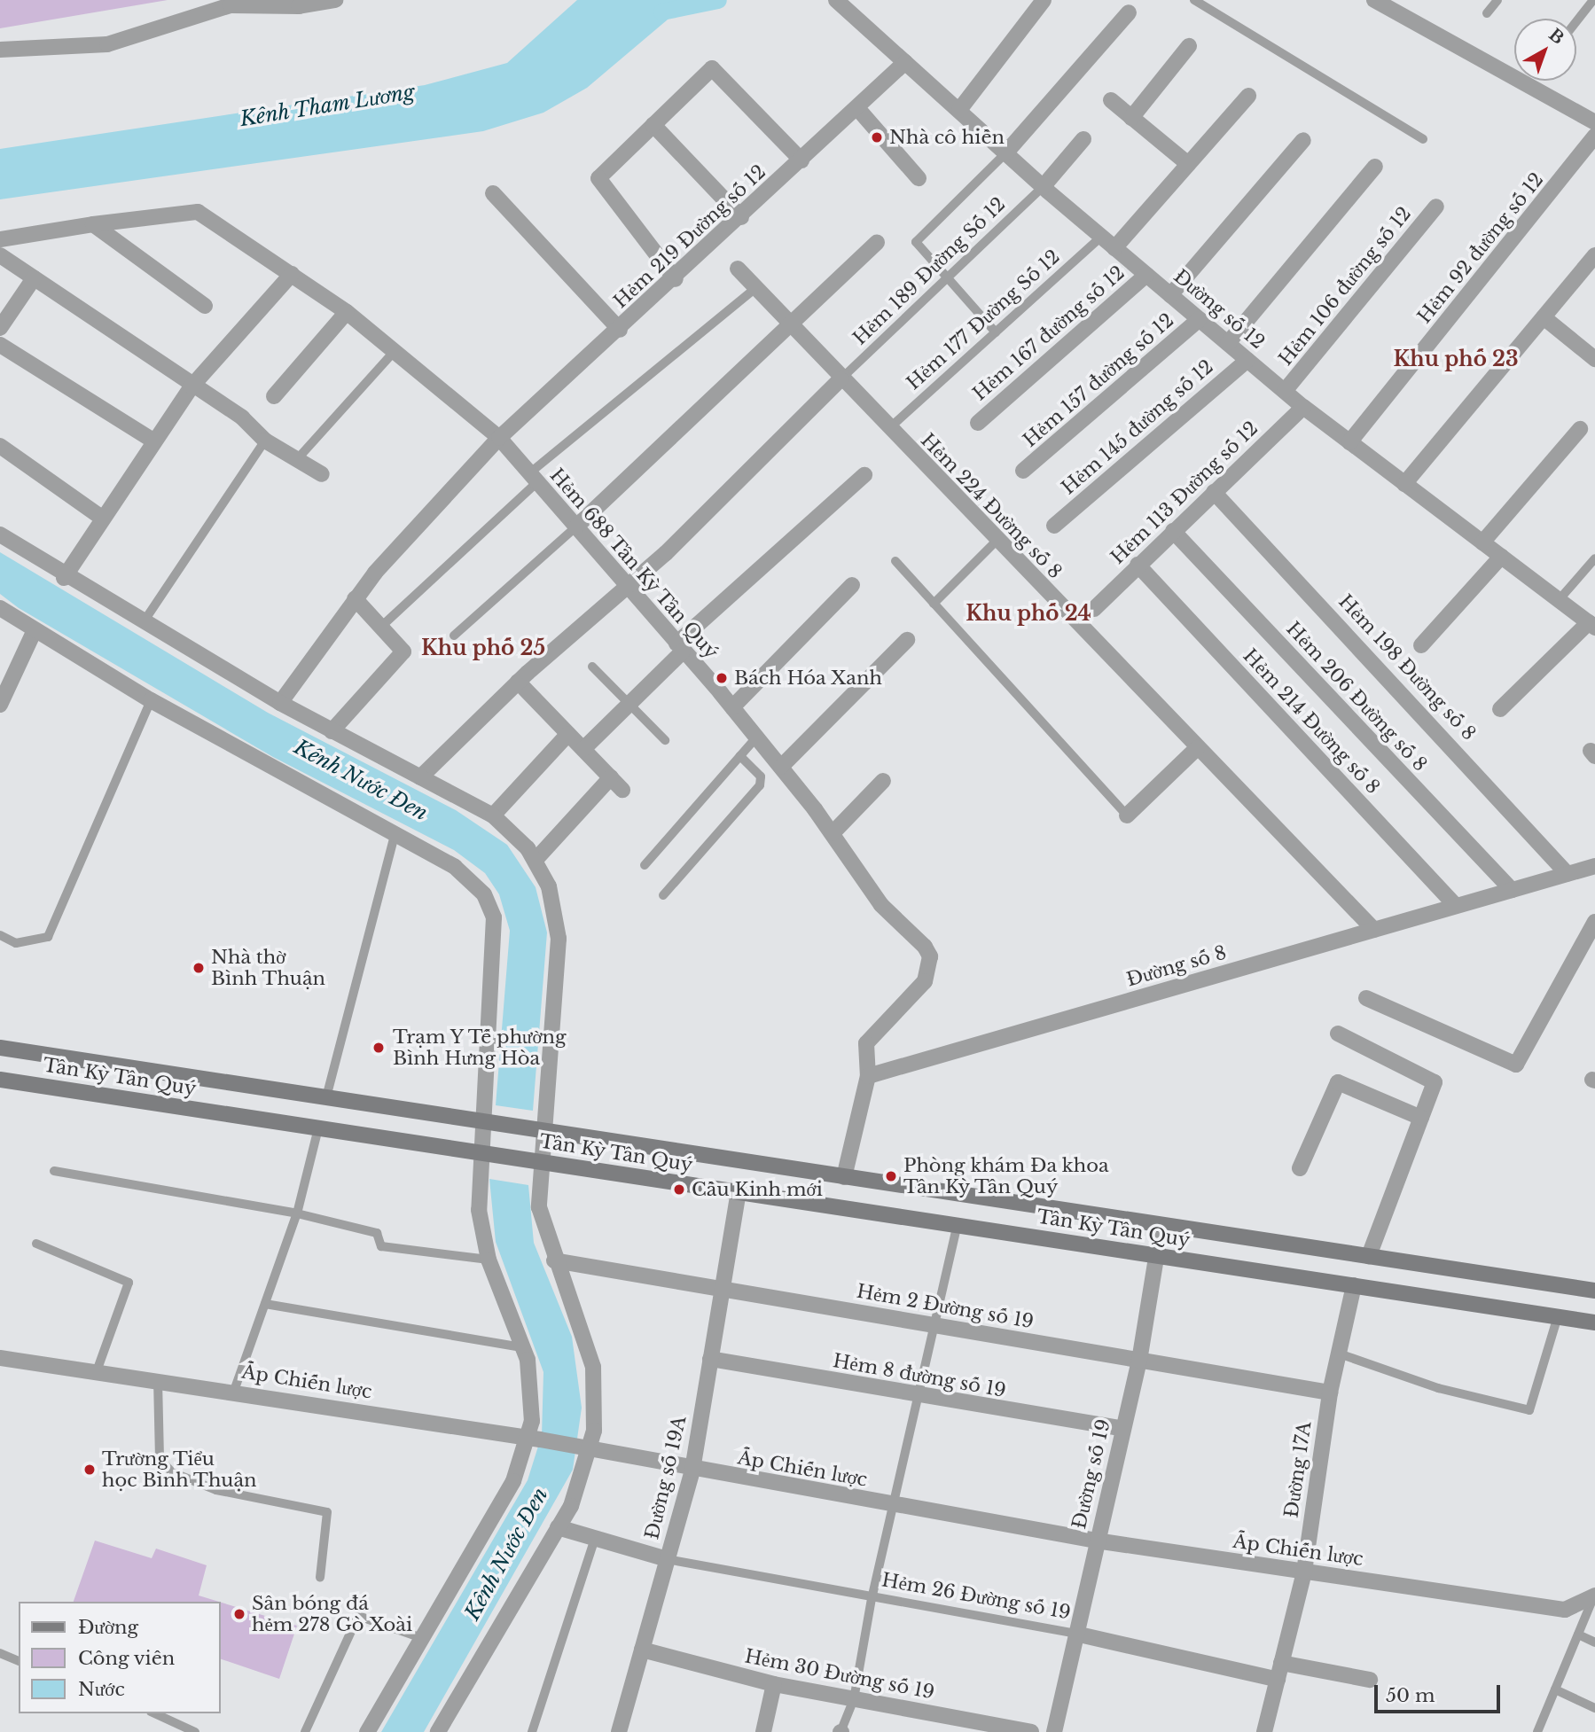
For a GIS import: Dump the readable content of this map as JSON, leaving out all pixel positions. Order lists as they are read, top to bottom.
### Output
{
  "streets": {
    "main road": ["Tân Kỳ Tân Quý"],
    "street": [
      "Hẻm 219 Đường số 12",
      "Hẻm 92 đường số 12",
      "Hẻm 106 đường số 12",
      "Đường số 12",
      "Hẻm 167 đường số 12",
      "Hẻm 157 đường số 12",
      "Hẻm 145 đường số 12",
      "Hẻm 113 Đường số 12",
      "Hẻm 224 Đường số 8",
      "Hẻm 688 Tân Kỳ Tân Quý",
      "Hẻm 198 Đường số 8",
      "Hẻm 206 Đường số 8",
      "Hẻm 214 Đường số 8",
      "Đường số 8",
      "Hẻm 2 Đường số 19",
      "Hẻm 8 đường số 19",
      "Ấp Chiến lược",
      "Đường 17A",
      "Đường số 19",
      "Đường số 19A",
      "Hẻm 26 Đường số 19",
      "Hẻm 30 Đường số 19"
    ],
    "lane": ["Hẻm 189 Đường Số 12", "Hẻm 177 Đường Số 12"]
  },
  "crossings": [
    ["Hẻm 219 Đường số 12", "Đường số 12"],
    ["Hẻm 219 Đường số 12", "Hẻm 688 Tân Kỳ Tân Quý"],
    ["Hẻm 92 đường số 12", "Đường số 12"],
    ["Hẻm 189 Đường Số 12", "Đường số 12"],
    ["Hẻm 189 Đường Số 12", "Hẻm 224 Đường số 8"],
    ["Hẻm 106 đường số 12", "Đường số 12"],
    ["Đường số 12", "Hẻm 177 Đường Số 12"],
    ["Đường số 12", "Hẻm 167 đường số 12"],
    ["Đường số 12", "Hẻm 157 đường số 12"],
    ["Đường số 12", "Hẻm 145 đường số 12"],
    ["Đường số 12", "Hẻm 113 Đường số 12"],
    ["Hẻm 177 Đường Số 12", "Hẻm 224 Đường số 8"],
    ["Hẻm 113 Đường số 12", "Hẻm 198 Đường số 8"],
    ["Hẻm 113 Đường số 12", "Hẻm 206 Đường số 8"],
    ["Hẻm 113 Đường số 12", "Hẻm 214 Đường số 8"],
    ["Hẻm 224 Đường số 8", "Đường số 8"],
    ["Hẻm 688 Tân Kỳ Tân Quý", "Đường số 8"],
    ["Hẻm 198 Đường số 8", "Đường số 8"],
    ["Hẻm 206 Đường số 8", "Đường số 8"],
    ["Hẻm 214 Đường số 8", "Đường số 8"],
    ["Tân Kỳ Tân Quý", "Đường 17A"],
    ["Tân Kỳ Tân Quý", "Đường số 19"],
    ["Tân Kỳ Tân Quý", "Đường số 19A"],
    ["Hẻm 2 Đường số 19", "Đường 17A"],
    ["Hẻm 2 Đường số 19", "Đường số 19"],
    ["Hẻm 2 Đường số 19", "Đường số 19A"],
    ["Hẻm 8 đường số 19", "Đường số 19"],
    ["Hẻm 8 đường số 19", "Đường số 19A"],
    ["Ấp Chiến lược", "Đường 17A"],
    ["Ấp Chiến lược", "Đường số 19"],
    ["Ấp Chiến lược", "Đường số 19A"],
    ["Đường 17A", "Hẻm 26 Đường số 19"],
    ["Đường số 19", "Hẻm 26 Đường số 19"],
    ["Đường số 19A", "Hẻm 26 Đường số 19"],
    ["Đường số 19A", "Hẻm 30 Đường số 19"]
  ],
  "districts": ["Khu phố 23", "Khu phố 24", "Khu phố 25"],
  "water": ["Kênh Tham Lương", "Kênh Nước Đen"],
  "places": [
    "Nhà cô hiền",
    "Bách Hóa Xanh",
    "Nhà thờ Bình Thuận",
    "Trạm Y Tế phường Bình Hưng Hòa",
    "Phòng khám Đa khoa Tân Kỳ Tân Quý",
    "Cầu Kinh mới",
    "Trường Tiểu học Bình Thuận",
    "Sân bóng đá hẻm 278 Gò Xoài"
  ],
  "legend": ["Đường", "Công viên", "Nước"],
  "scale_bar": "50 m",
  "north": "top right"
}
